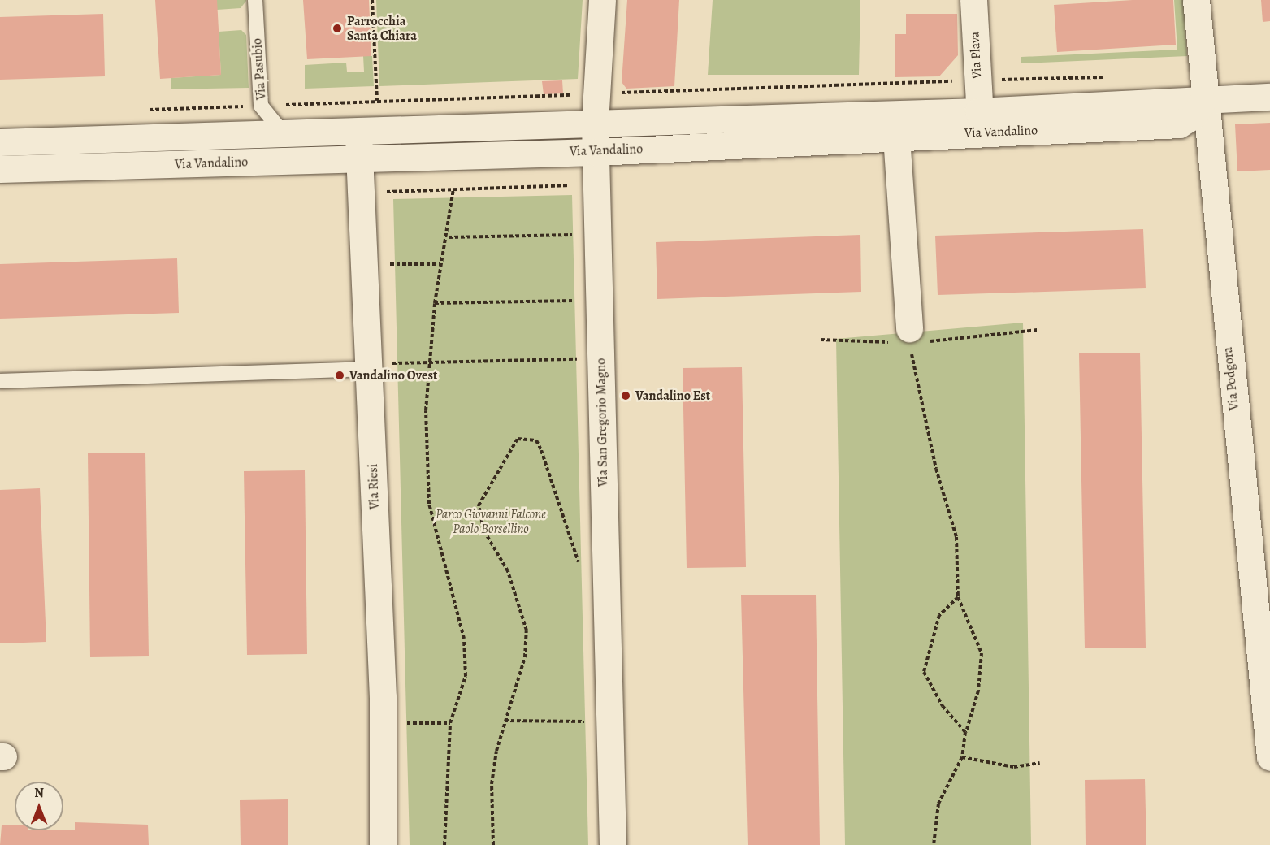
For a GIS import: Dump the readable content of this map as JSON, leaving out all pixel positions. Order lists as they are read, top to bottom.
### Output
{
  "streets": {
    "street": [
      "Via Plava",
      "Via Vandalino",
      "Via Podgora",
      "Via San Gregorio Magno",
      "Via Riesi"
    ],
    "lane": ["Via Pasubio"]
  },
  "crossings": [
    ["Via Plava", "Via Vandalino"],
    ["Via Pasubio", "Via Vandalino"],
    ["Via Vandalino", "Via Podgora"],
    ["Via Vandalino", "Via San Gregorio Magno"],
    ["Via Vandalino", "Via Riesi"]
  ],
  "parks": ["Parco Giovanni Falcone Paolo Borsellino"],
  "places": ["Parrocchia Santa Chiara", "Vandalino Ovest", "Vandalino Est"],
  "north": "top"
}
